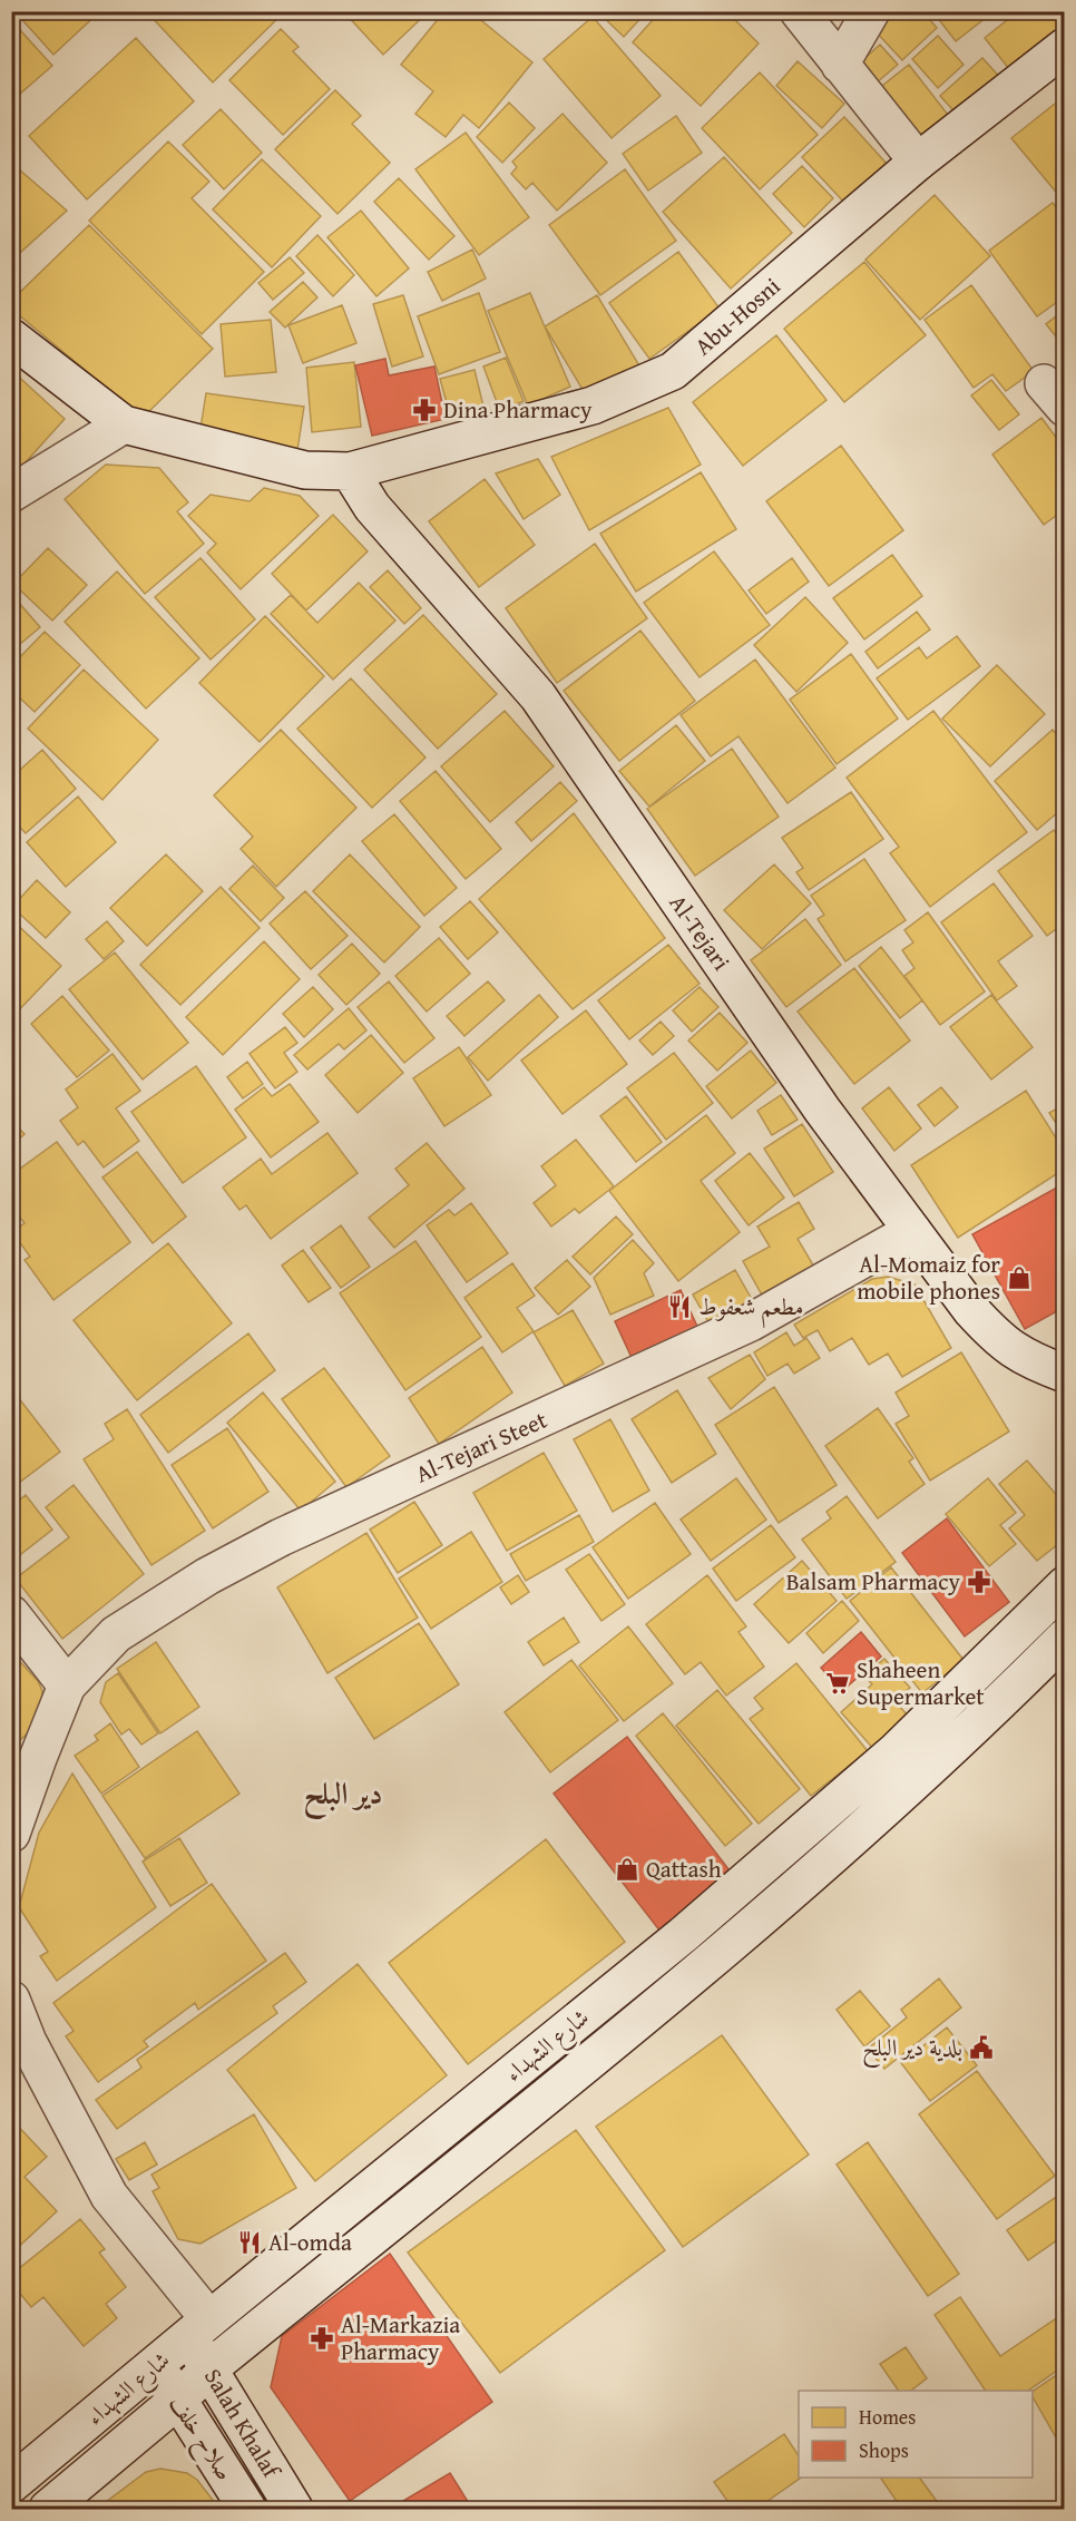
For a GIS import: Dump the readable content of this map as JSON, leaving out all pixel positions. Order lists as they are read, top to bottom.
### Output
{
  "streets": {
    "street": [
      "Abu-Hosni",
      "Al-Tejari",
      "Al-Tejari Steet",
      "شارع الشهداء",
      "Salah Khalaf",
      "صلاح خلف"
    ]
  },
  "crossings": [
    ["Abu-Hosni", "Al-Tejari"],
    ["Al-Tejari", "Al-Tejari Steet"],
    ["شارع الشهداء", "Salah Khalaf"],
    ["شارع الشهداء", "صلاح خلف"]
  ],
  "districts": ["دير البلح"],
  "places": {
    "pharmacy": ["Dina Pharmacy", "Balsam Pharmacy", "Al-Markazia Pharmacy"],
    "shop": ["Al-Momaiz for mobile phones", "Qattash"],
    "restaurant": ["مطعم شعفوط", "Al-omda"],
    "supermarket": ["Shaheen Supermarket"],
    "public building": ["بلدية دير البلح"]
  },
  "legend": ["Homes", "Shops"]
}
